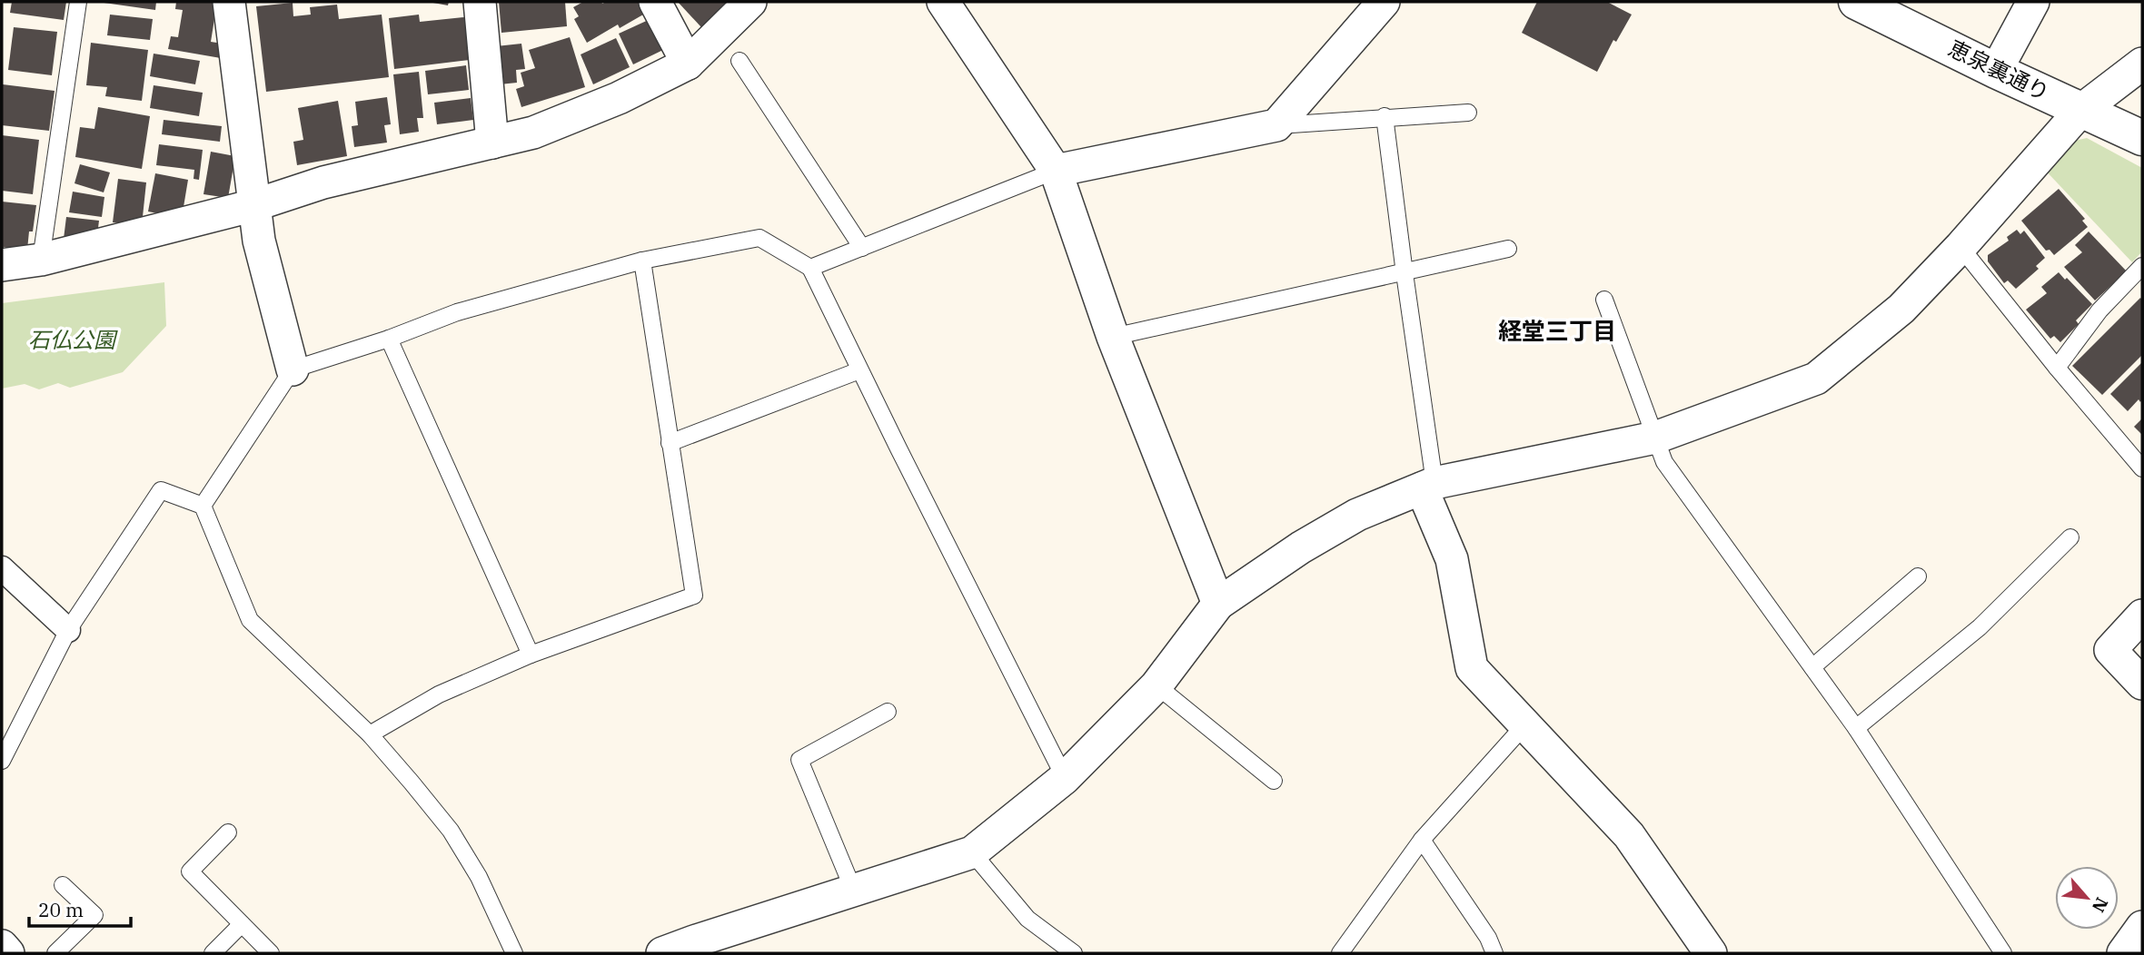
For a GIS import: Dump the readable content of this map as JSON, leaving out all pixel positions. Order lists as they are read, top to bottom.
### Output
{
  "streets": {
    "street": ["恵泉裏通り"]
  },
  "districts": ["経堂三丁目"],
  "parks": ["石仏公園"],
  "scale_bar": "20 m",
  "north": "bottom right"
}
